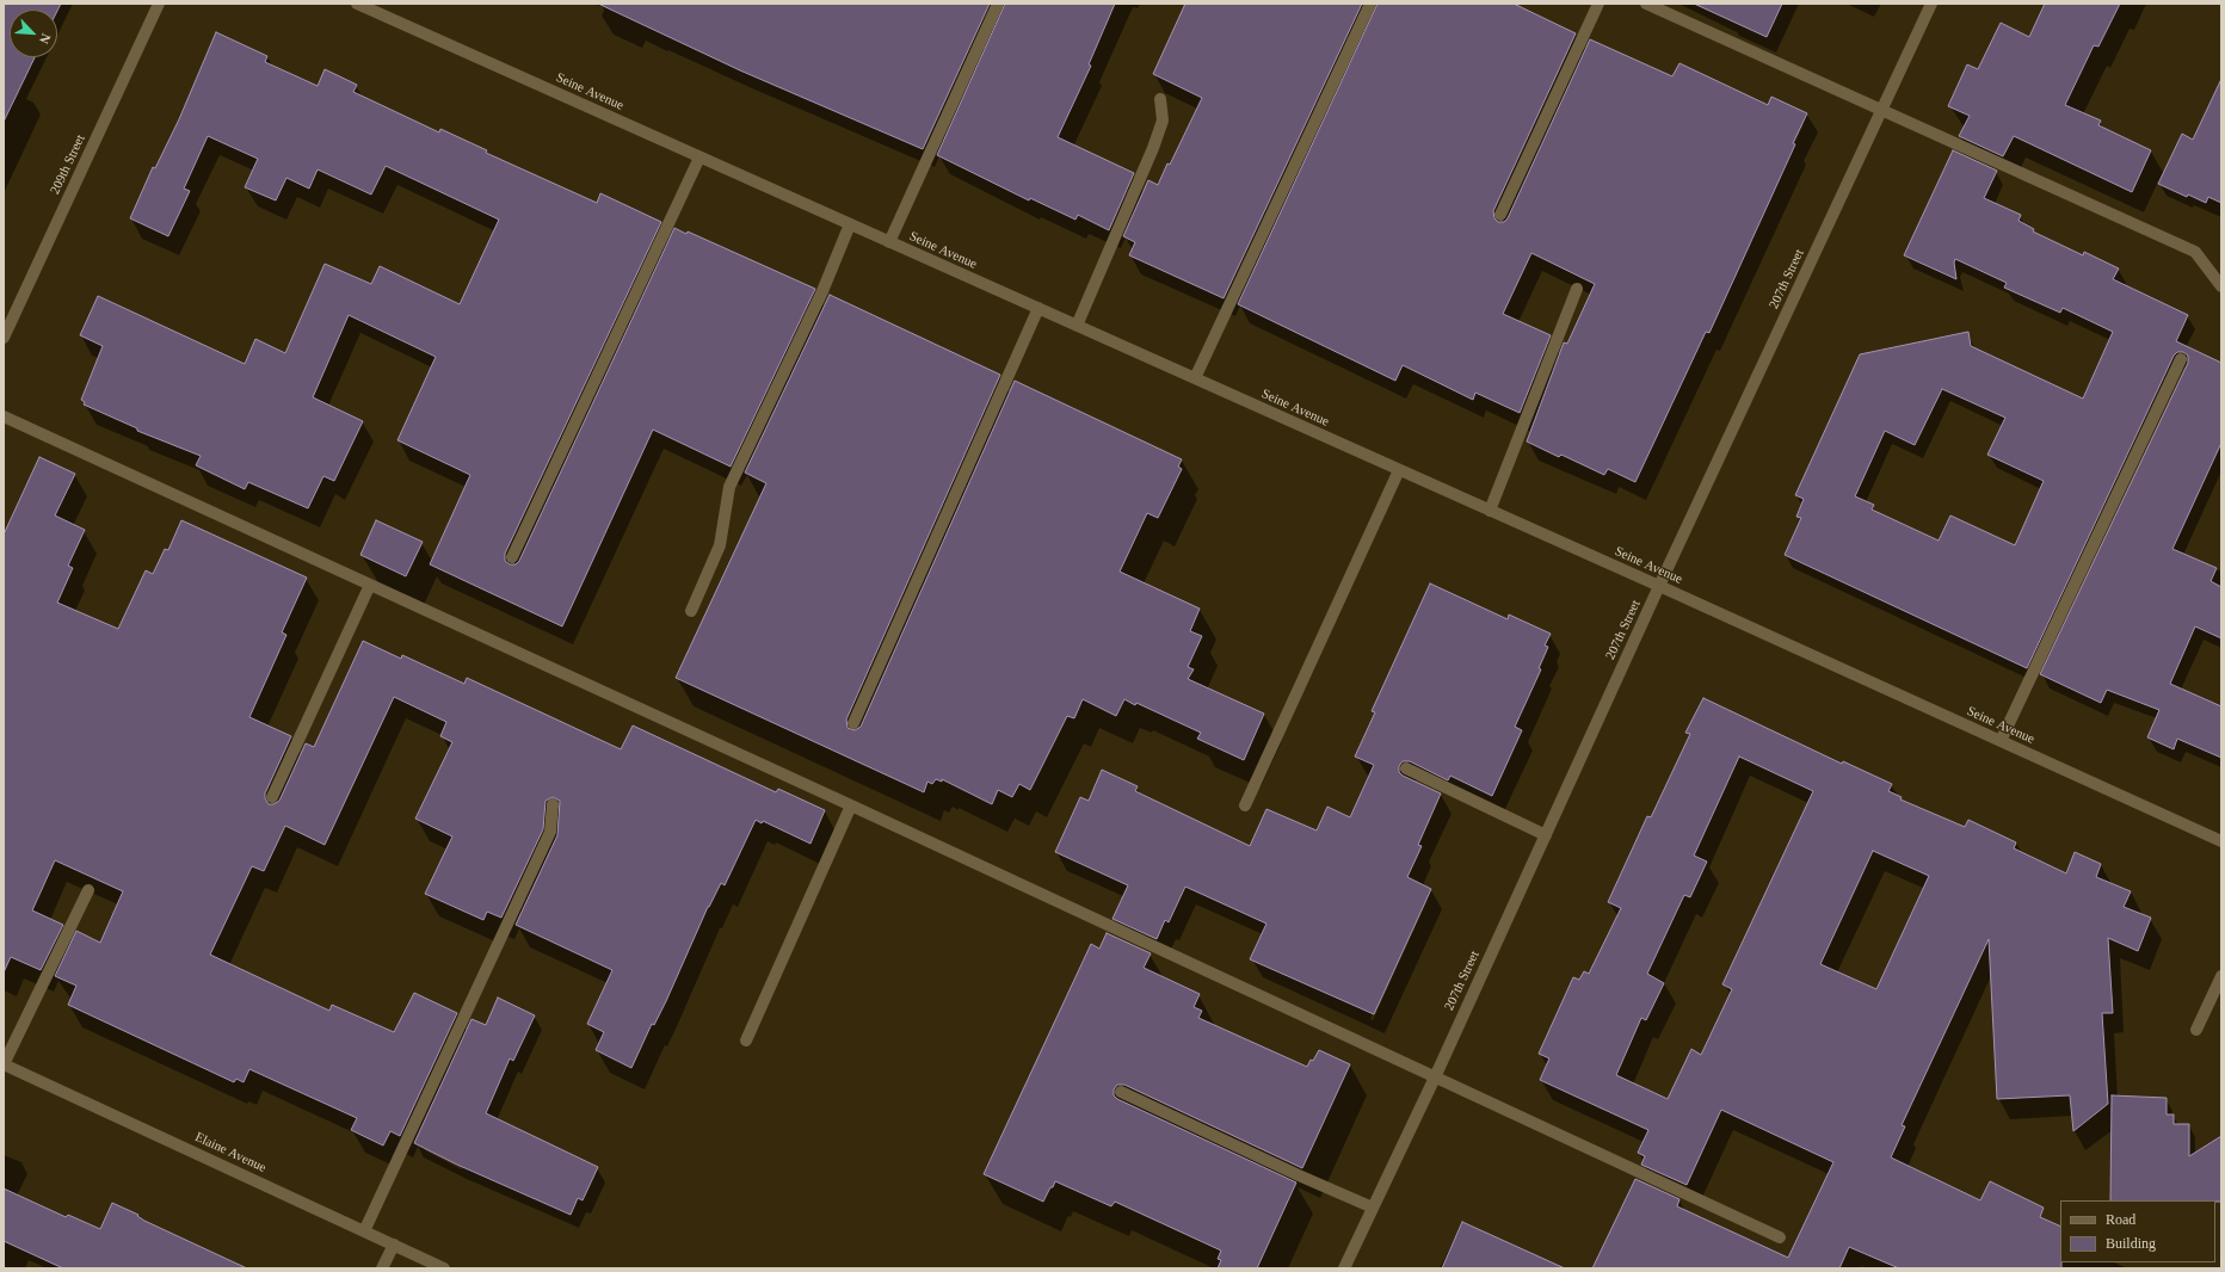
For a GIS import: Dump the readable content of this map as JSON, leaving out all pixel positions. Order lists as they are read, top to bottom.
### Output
{
  "streets": {
    "street": [
      "Seine Avenue",
      "209th Street",
      "207th Street",
      "Elaine Avenue"
    ]
  },
  "crossings": [
    ["Seine Avenue", "207th Street"]
  ],
  "legend": ["Road", "Building"],
  "north": "bottom right"
}
